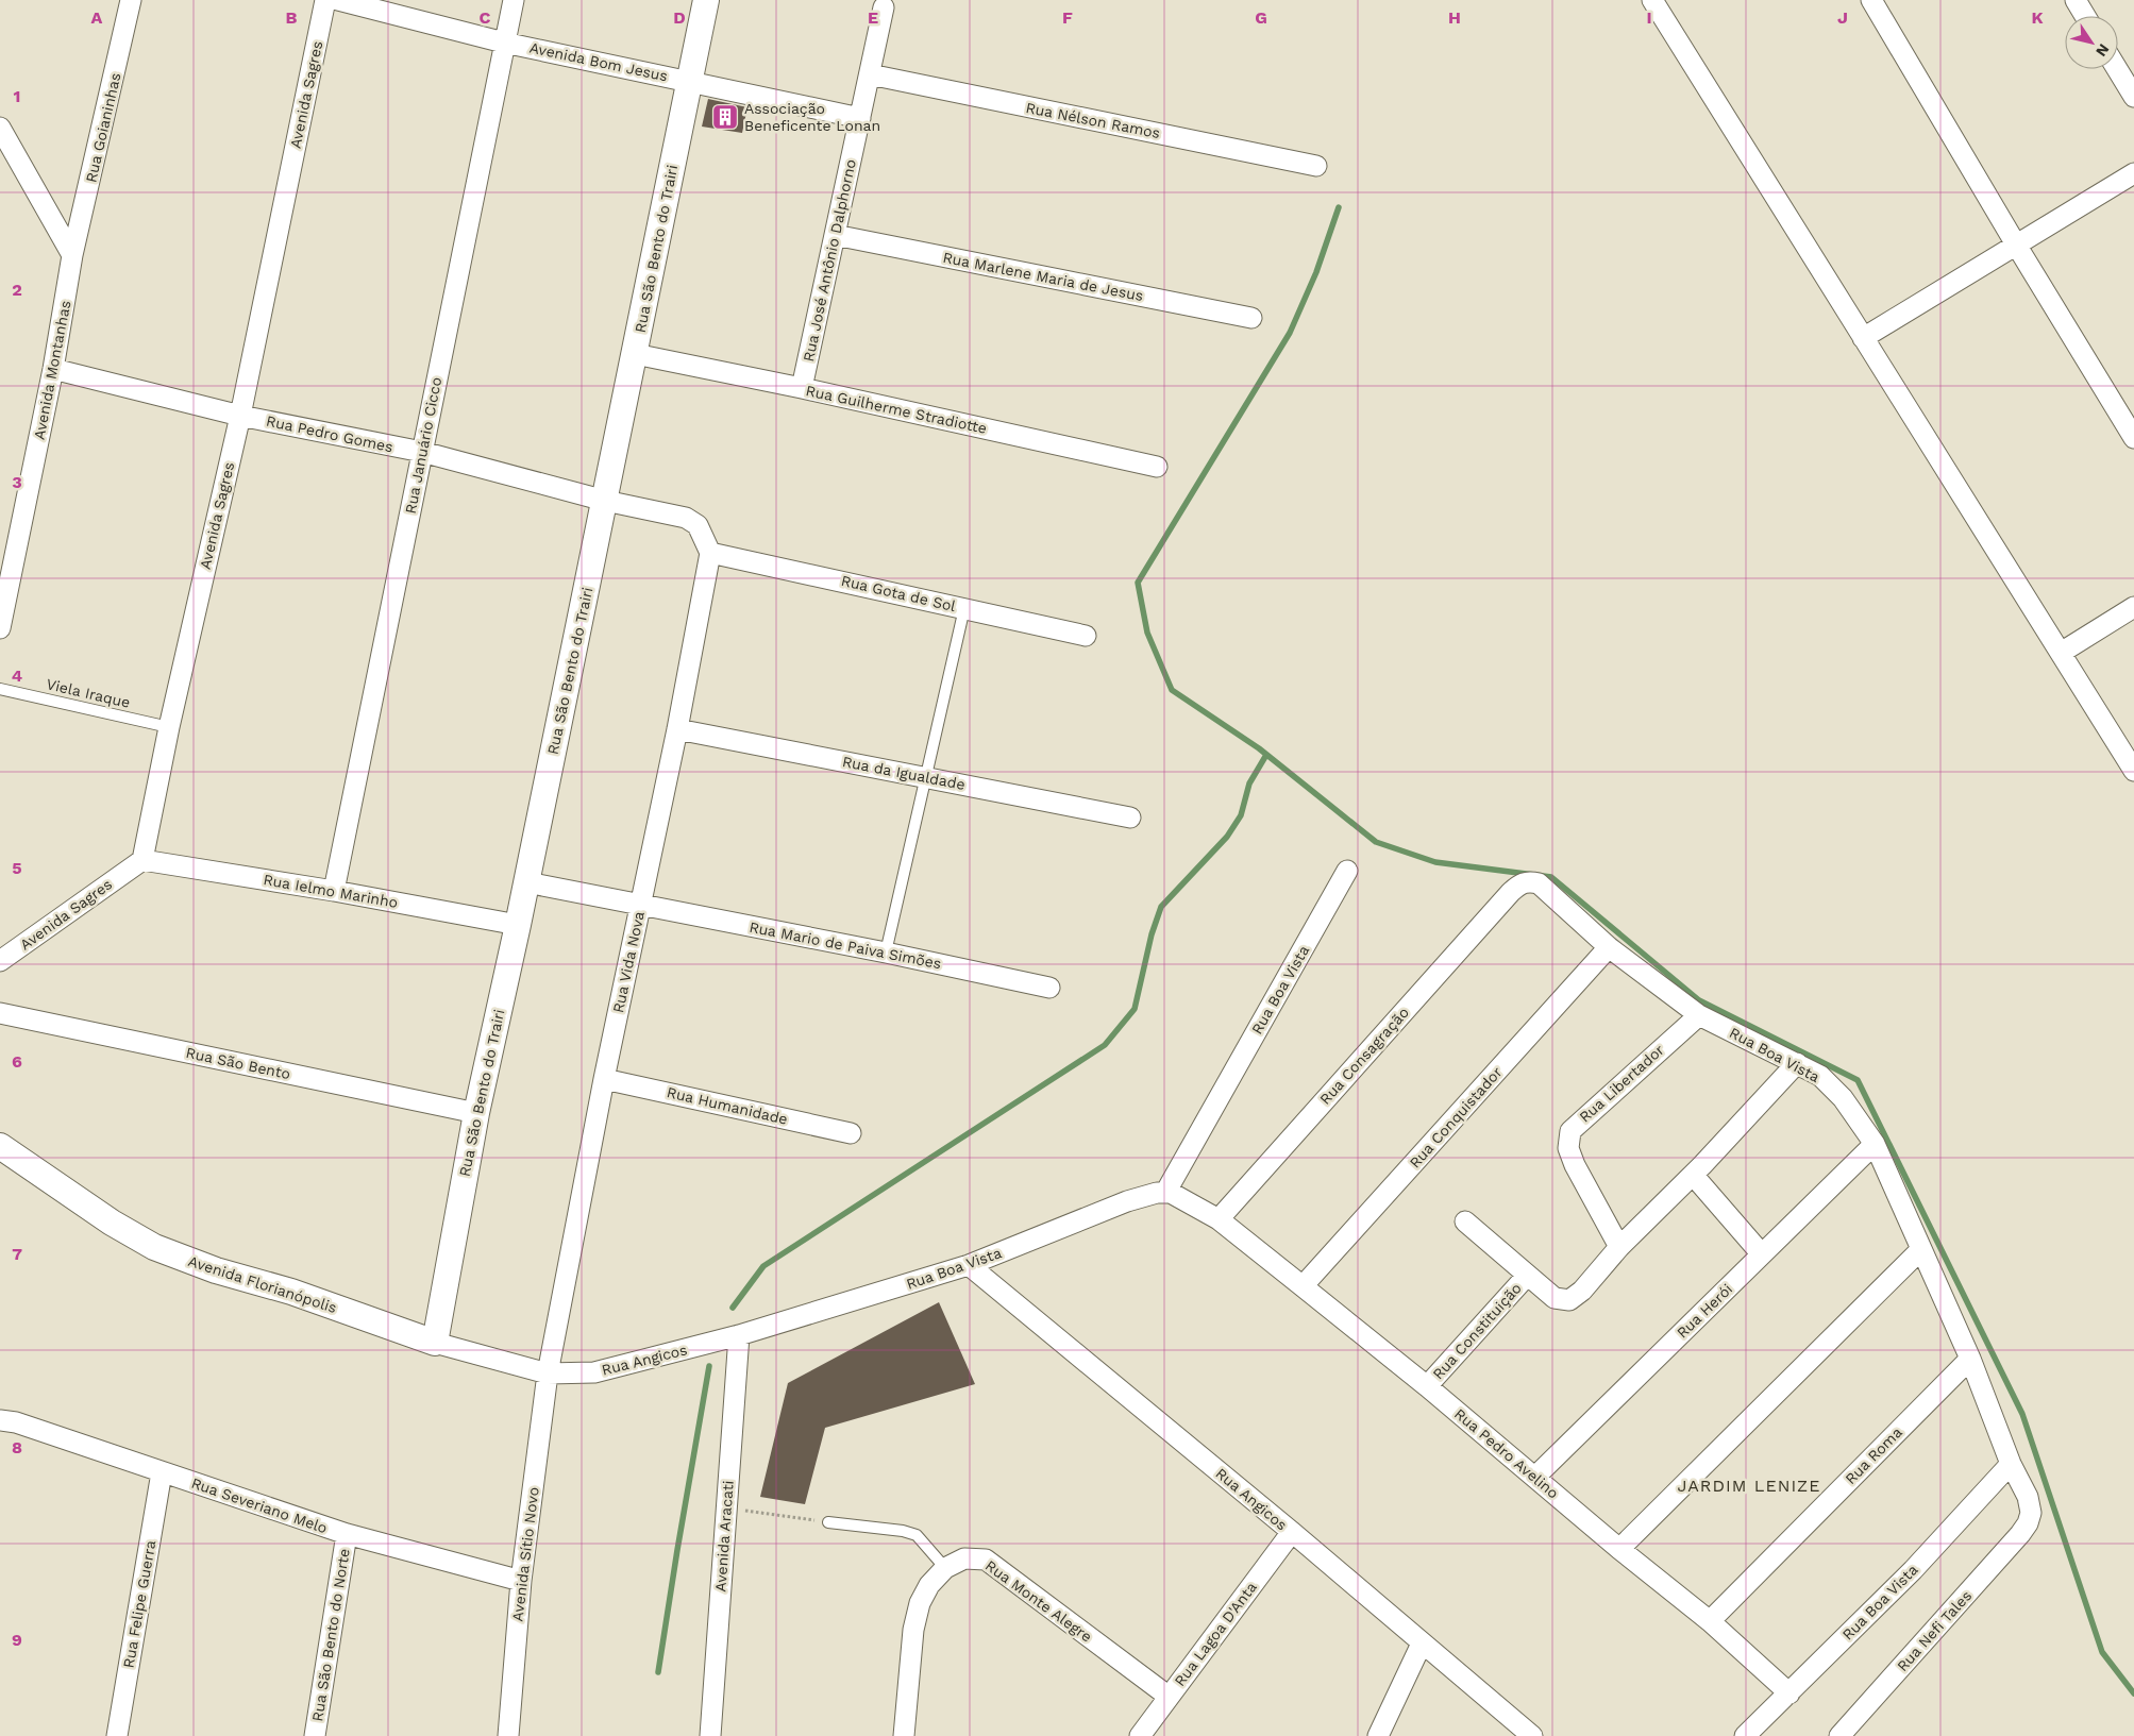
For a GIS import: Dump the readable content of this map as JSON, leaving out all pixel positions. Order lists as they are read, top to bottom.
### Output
{
  "streets": {
    "street": [
      "Avenida Bom Jesus",
      "Avenida Sagres",
      "Rua Nélson Ramos",
      "Rua Goianinhas",
      "Rua São Bento do Trairi",
      "Rua José Antônio Dalphorno",
      "Rua Marlene Maria de Jesus",
      "Avenida Montanhas",
      "Rua Guilherme Stradiotte",
      "Rua Pedro Gomes",
      "Rua Januário Cicco",
      "Rua Gota de Sol",
      "Rua da Igualdade",
      "Rua Ielmo Marinho",
      "Rua Mario de Paiva Simões",
      "Rua Vida Nova",
      "Rua Boa Vista",
      "Rua Consagração",
      "Rua São Bento",
      "Rua Libertador",
      "Rua Humanidade",
      "Rua Conquistador",
      "Avenida Florianópolis",
      "Rua Herói",
      "Rua Constituição",
      "Rua Angicos",
      "Rua Pedro Avelino",
      "Rua Roma",
      "Rua Severiano Melo",
      "Avenida Aracati",
      "Avenida Sítio Novo",
      "Rua Monte Alegre",
      "Rua Felipe Guerra",
      "Rua Nefi Tales",
      "Rua Lagoa D'Anta",
      "Rua São Bento do Norte"
    ],
    "lane": ["Viela Iraque"]
  },
  "crossings": [
    ["Avenida Bom Jesus", "Rua São Bento do Trairi"],
    ["Avenida Bom Jesus", "Rua José Antônio Dalphorno"],
    ["Avenida Bom Jesus", "Rua Januário Cicco"],
    ["Avenida Sagres", "Rua Pedro Gomes"],
    ["Avenida Sagres", "Viela Iraque"],
    ["Avenida Sagres", "Rua Ielmo Marinho"],
    ["Rua Nélson Ramos", "Rua José Antônio Dalphorno"],
    ["Rua Goianinhas", "Avenida Montanhas"],
    ["Rua São Bento do Trairi", "Rua Guilherme Stradiotte"],
    ["Rua São Bento do Trairi", "Rua Pedro Gomes"],
    ["Rua São Bento do Trairi", "Rua Ielmo Marinho"],
    ["Rua São Bento do Trairi", "Rua Mario de Paiva Simões"],
    ["Rua São Bento do Trairi", "Rua São Bento"],
    ["Rua São Bento do Trairi", "Avenida Florianópolis"],
    ["Rua José Antônio Dalphorno", "Rua Marlene Maria de Jesus"],
    ["Rua José Antônio Dalphorno", "Rua Guilherme Stradiotte"],
    ["Avenida Montanhas", "Rua Pedro Gomes"],
    ["Rua Pedro Gomes", "Rua Januário Cicco"],
    ["Rua Pedro Gomes", "Rua Gota de Sol"],
    ["Rua Pedro Gomes", "Rua Vida Nova"],
    ["Rua Januário Cicco", "Rua Ielmo Marinho"],
    ["Rua Gota de Sol", "Rua Vida Nova"],
    ["Rua da Igualdade", "Rua Vida Nova"],
    ["Rua Mario de Paiva Simões", "Rua Vida Nova"],
    ["Rua Vida Nova", "Rua Humanidade"],
    ["Rua Vida Nova", "Avenida Florianópolis"],
    ["Rua Vida Nova", "Rua Angicos"],
    ["Rua Vida Nova", "Avenida Sítio Novo"],
    ["Rua Boa Vista", "Rua Consagração"],
    ["Rua Boa Vista", "Rua Libertador"],
    ["Rua Boa Vista", "Rua Conquistador"],
    ["Rua Boa Vista", "Rua Herói"],
    ["Rua Boa Vista", "Rua Angicos"],
    ["Rua Boa Vista", "Rua Pedro Avelino"],
    ["Rua Boa Vista", "Rua Roma"],
    ["Rua Boa Vista", "Avenida Aracati"],
    ["Rua Boa Vista", "Rua Nefi Tales"],
    ["Rua Consagração", "Rua Pedro Avelino"],
    ["Rua Conquistador", "Rua Pedro Avelino"],
    ["Avenida Florianópolis", "Rua Angicos"],
    ["Avenida Florianópolis", "Avenida Sítio Novo"],
    ["Rua Herói", "Rua Pedro Avelino"],
    ["Rua Constituição", "Rua Pedro Avelino"],
    ["Rua Angicos", "Avenida Aracati"],
    ["Rua Angicos", "Avenida Sítio Novo"],
    ["Rua Angicos", "Rua Lagoa D'Anta"],
    ["Rua Pedro Avelino", "Rua Roma"],
    ["Rua Severiano Melo", "Avenida Sítio Novo"],
    ["Rua Severiano Melo", "Rua Felipe Guerra"],
    ["Rua Severiano Melo", "Rua São Bento do Norte"],
    ["Rua Monte Alegre", "Rua Lagoa D'Anta"]
  ],
  "districts": ["JARDIM LENIZE"],
  "places": {
    "building": ["Associação Beneficente Lonan"]
  },
  "north": "bottom right",
  "grid": {
    "columns": [
      "A",
      "B",
      "C",
      "D",
      "E",
      "F",
      "G",
      "H",
      "I",
      "J",
      "K"
    ],
    "rows": [
      "1",
      "2",
      "3",
      "4",
      "5",
      "6",
      "7",
      "8",
      "9"
    ]
  }
}
